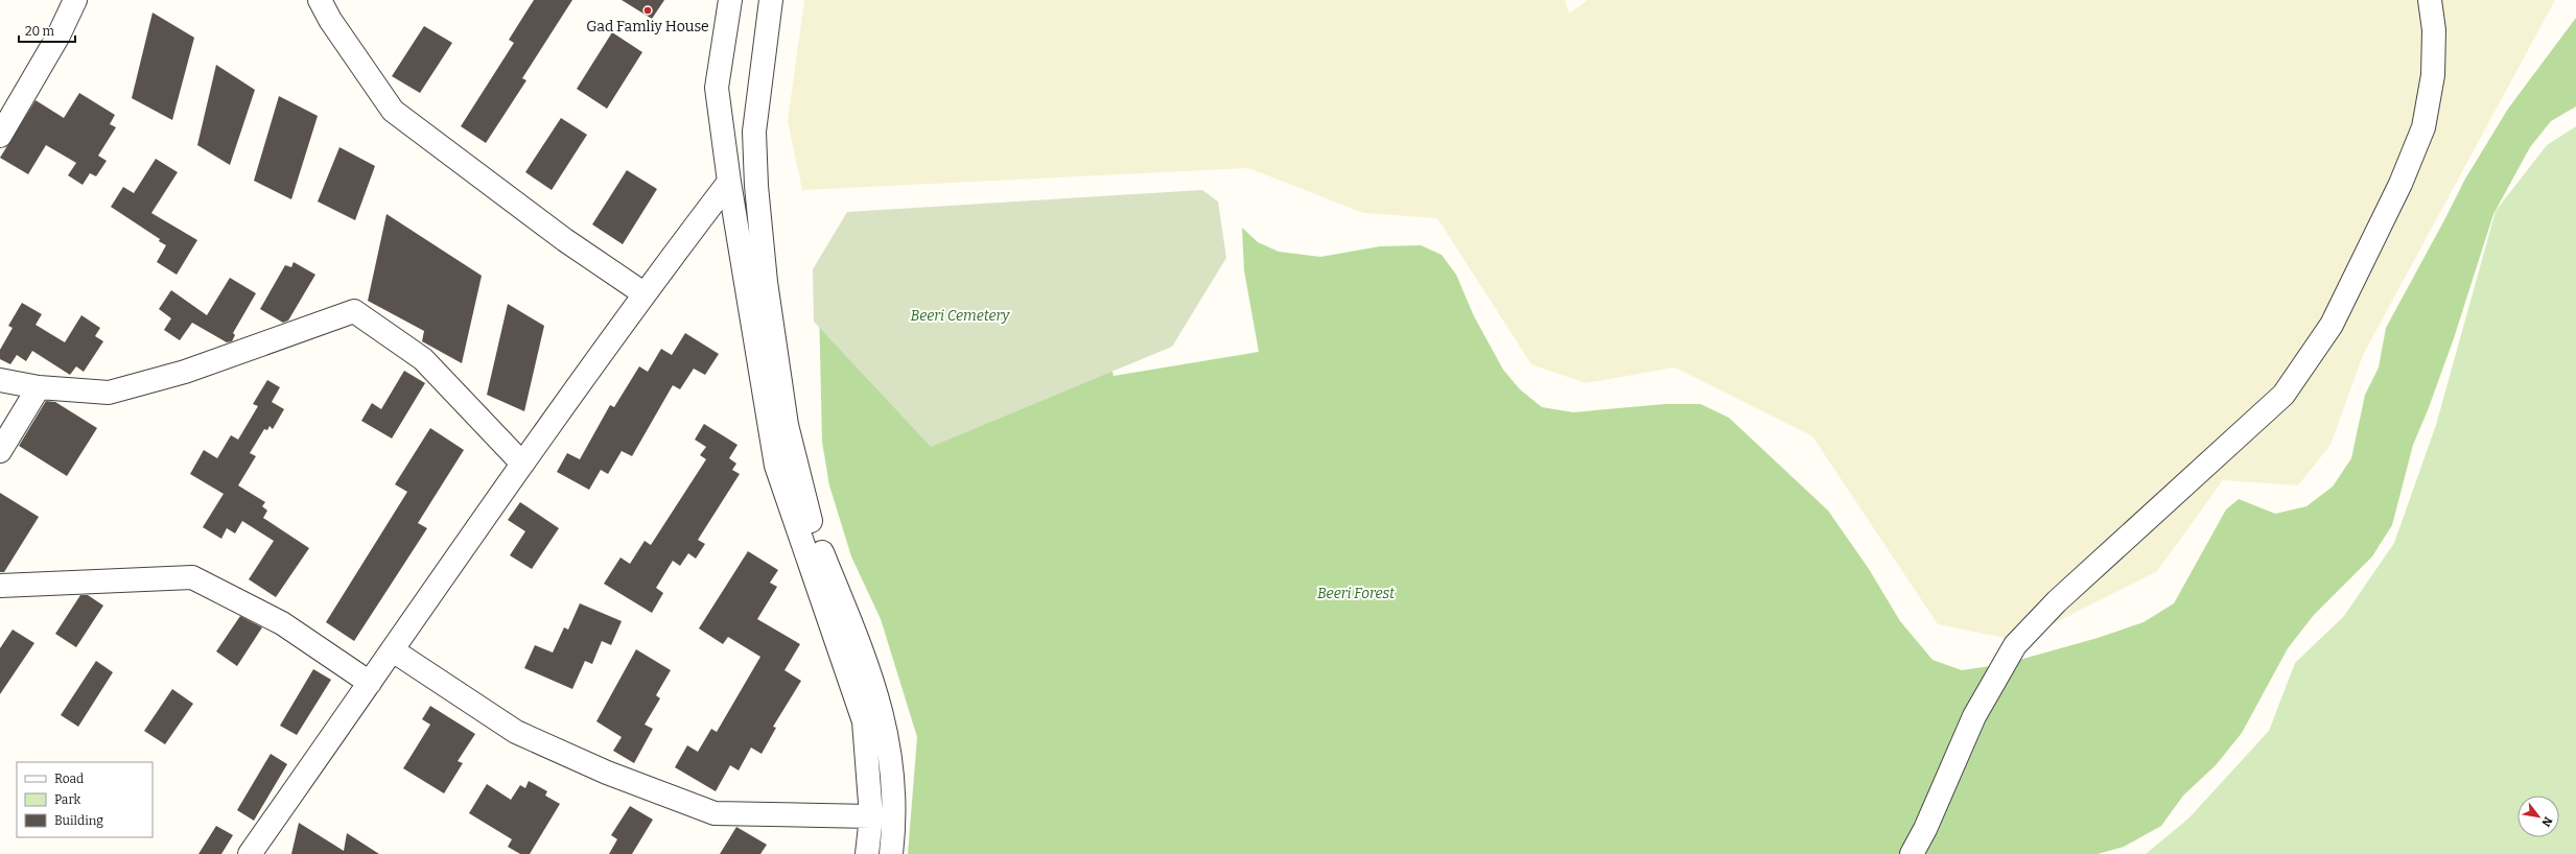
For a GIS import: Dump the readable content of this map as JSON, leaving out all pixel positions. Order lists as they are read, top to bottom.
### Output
{
  "parks": ["Beeri Cemetery", "Beeri Forest"],
  "places": ["Gad Famliy House"],
  "legend": ["Road", "Park", "Building"],
  "scale_bar": "20 m",
  "north": "bottom right"
}
